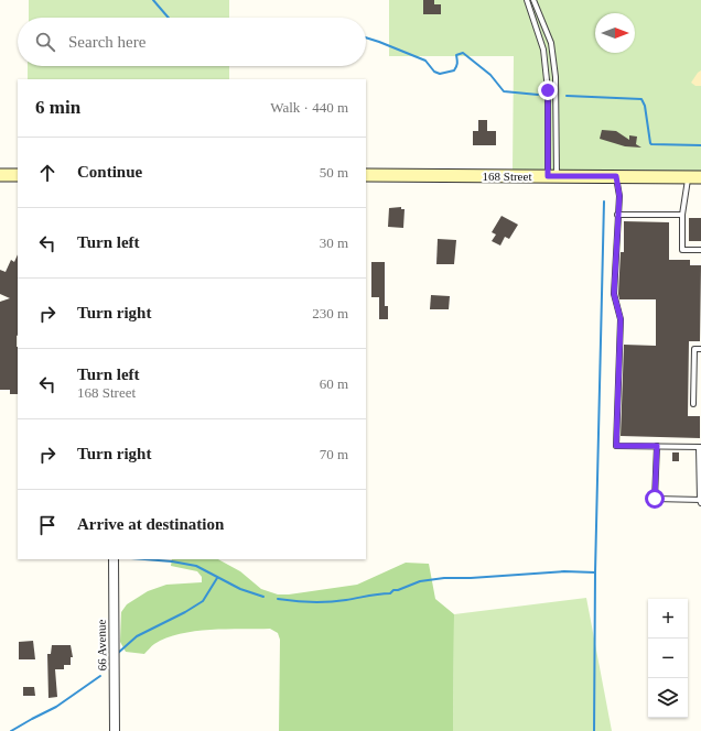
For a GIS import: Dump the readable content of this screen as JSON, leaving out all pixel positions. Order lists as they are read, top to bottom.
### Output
{
  "streets": {
    "main road": ["168 Street"],
    "street": ["66 Avenue"]
  },
  "north": "right",
  "page": {
    "search": "Search here",
    "heading": ["6 min", "Walk · 440 m"],
    "list": [
      ["Continue", "50 m"],
      ["Turn left", "30 m"],
      ["Turn right", "230 m"],
      ["Turn left", "168 Street", "60 m"],
      ["Turn right", "70 m"],
      "Arrive at destination"
    ],
    "map_buttons": ["+", "−"]
  }
}
